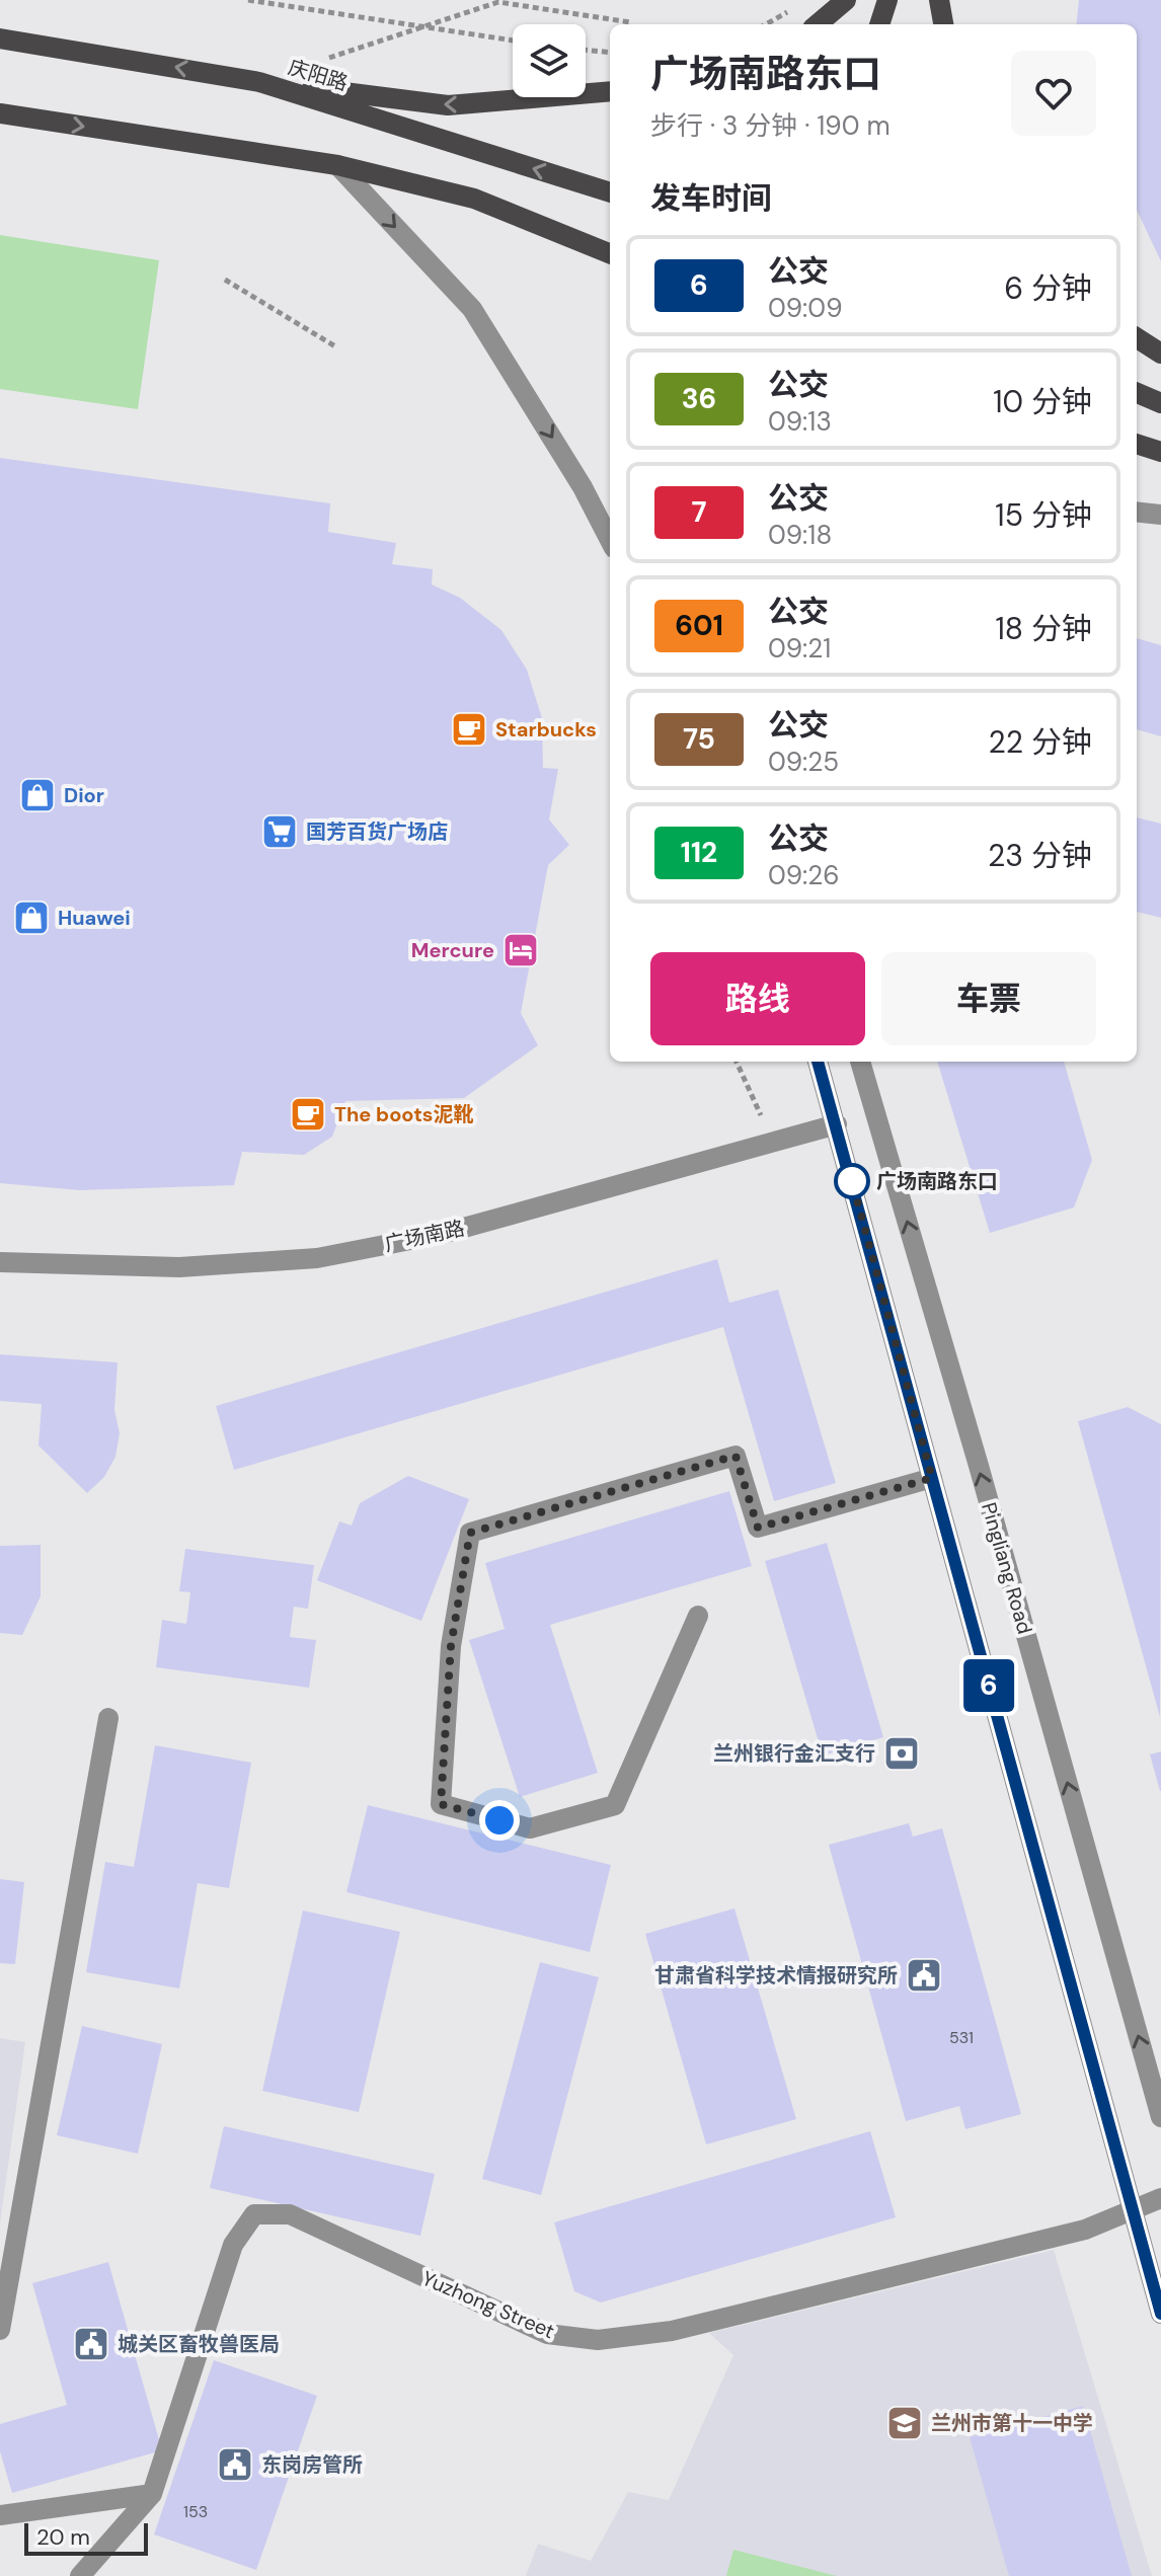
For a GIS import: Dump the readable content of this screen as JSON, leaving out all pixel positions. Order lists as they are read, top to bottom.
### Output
{
  "streets": {
    "main road": ["庆阳路"],
    "street": ["广场南路", "Pingliang Road", "Yuzhong Street"]
  },
  "places": {
    "cafe": ["Starbucks", "The boots泥靴"],
    "shop": ["Dior", "Huawei"],
    "supermarket": ["国芳百货广场店"],
    "hotel": ["Mercure"],
    "other": ["广场南路东口"],
    "bank": ["兰州银行金汇支行"],
    "public building": ["甘肃省科学技术情报研究所", "城关区畜牧兽医局", "东岗房管所"],
    "school or university": ["兰州市第十一中学"]
  },
  "lines": ["bus line 6"],
  "house_numbers": ["531", "153"],
  "scale_bar": "20 m",
  "page": {
    "on_map": "6",
    "heading": [
      ["广场南路东口", "步行 · 3 分钟 · 190 m"],
      "发车时间"
    ],
    "list": [
      {
        "mark": "6",
        "name": "公交",
        "note": "09:09",
        "value": "6 分钟"
      },
      {
        "mark": "36",
        "name": "公交",
        "note": "09:13",
        "value": "10 分钟"
      },
      {
        "mark": "7",
        "name": "公交",
        "note": "09:18",
        "value": "15 分钟"
      },
      {
        "mark": "601",
        "name": "公交",
        "note": "09:21",
        "value": "18 分钟"
      },
      {
        "mark": "75",
        "name": "公交",
        "note": "09:25",
        "value": "22 分钟"
      },
      {
        "mark": "112",
        "name": "公交",
        "note": "09:26",
        "value": "23 分钟"
      }
    ],
    "buttons": ["路线", "车票"],
    "scale": "20 m"
  }
}
